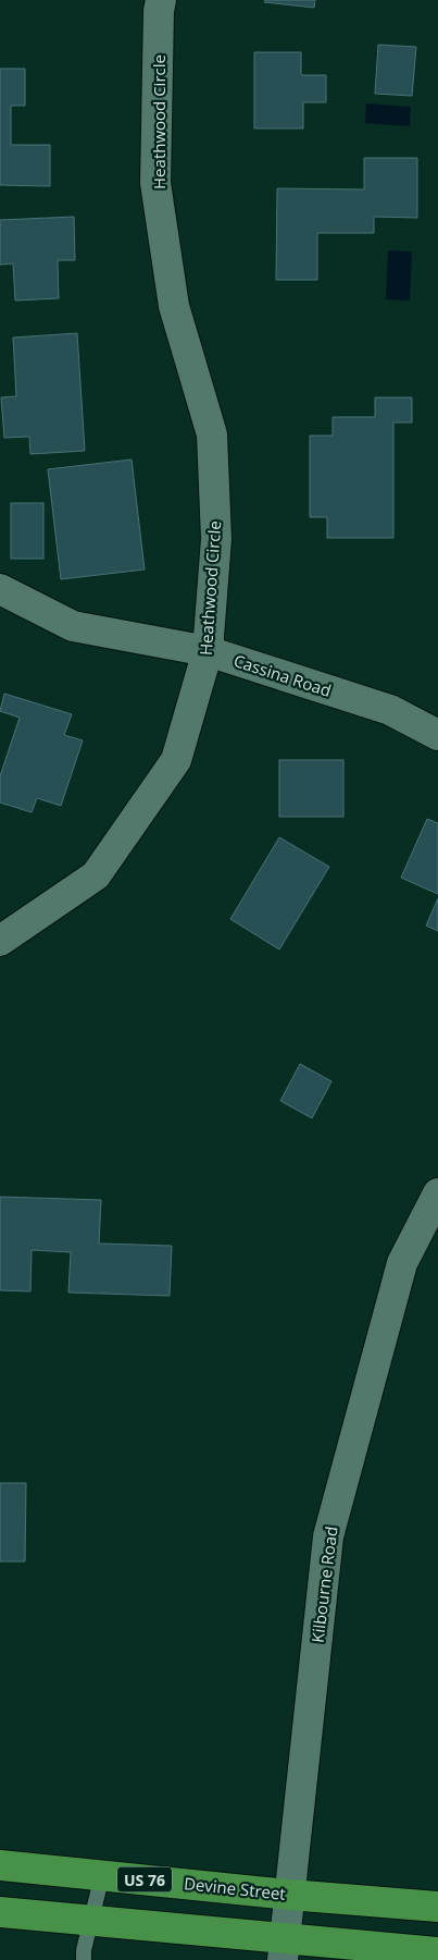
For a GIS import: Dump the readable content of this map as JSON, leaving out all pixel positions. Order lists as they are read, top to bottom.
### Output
{
  "streets": {
    "main road": ["US 76", "Devine Street"],
    "street": ["Heathwood Circle", "Cassina Road", "Kilbourne Road"]
  },
  "crossings": [
    ["Heathwood Circle", "Cassina Road"],
    ["Kilbourne Road", "Devine Street"]
  ]
}
